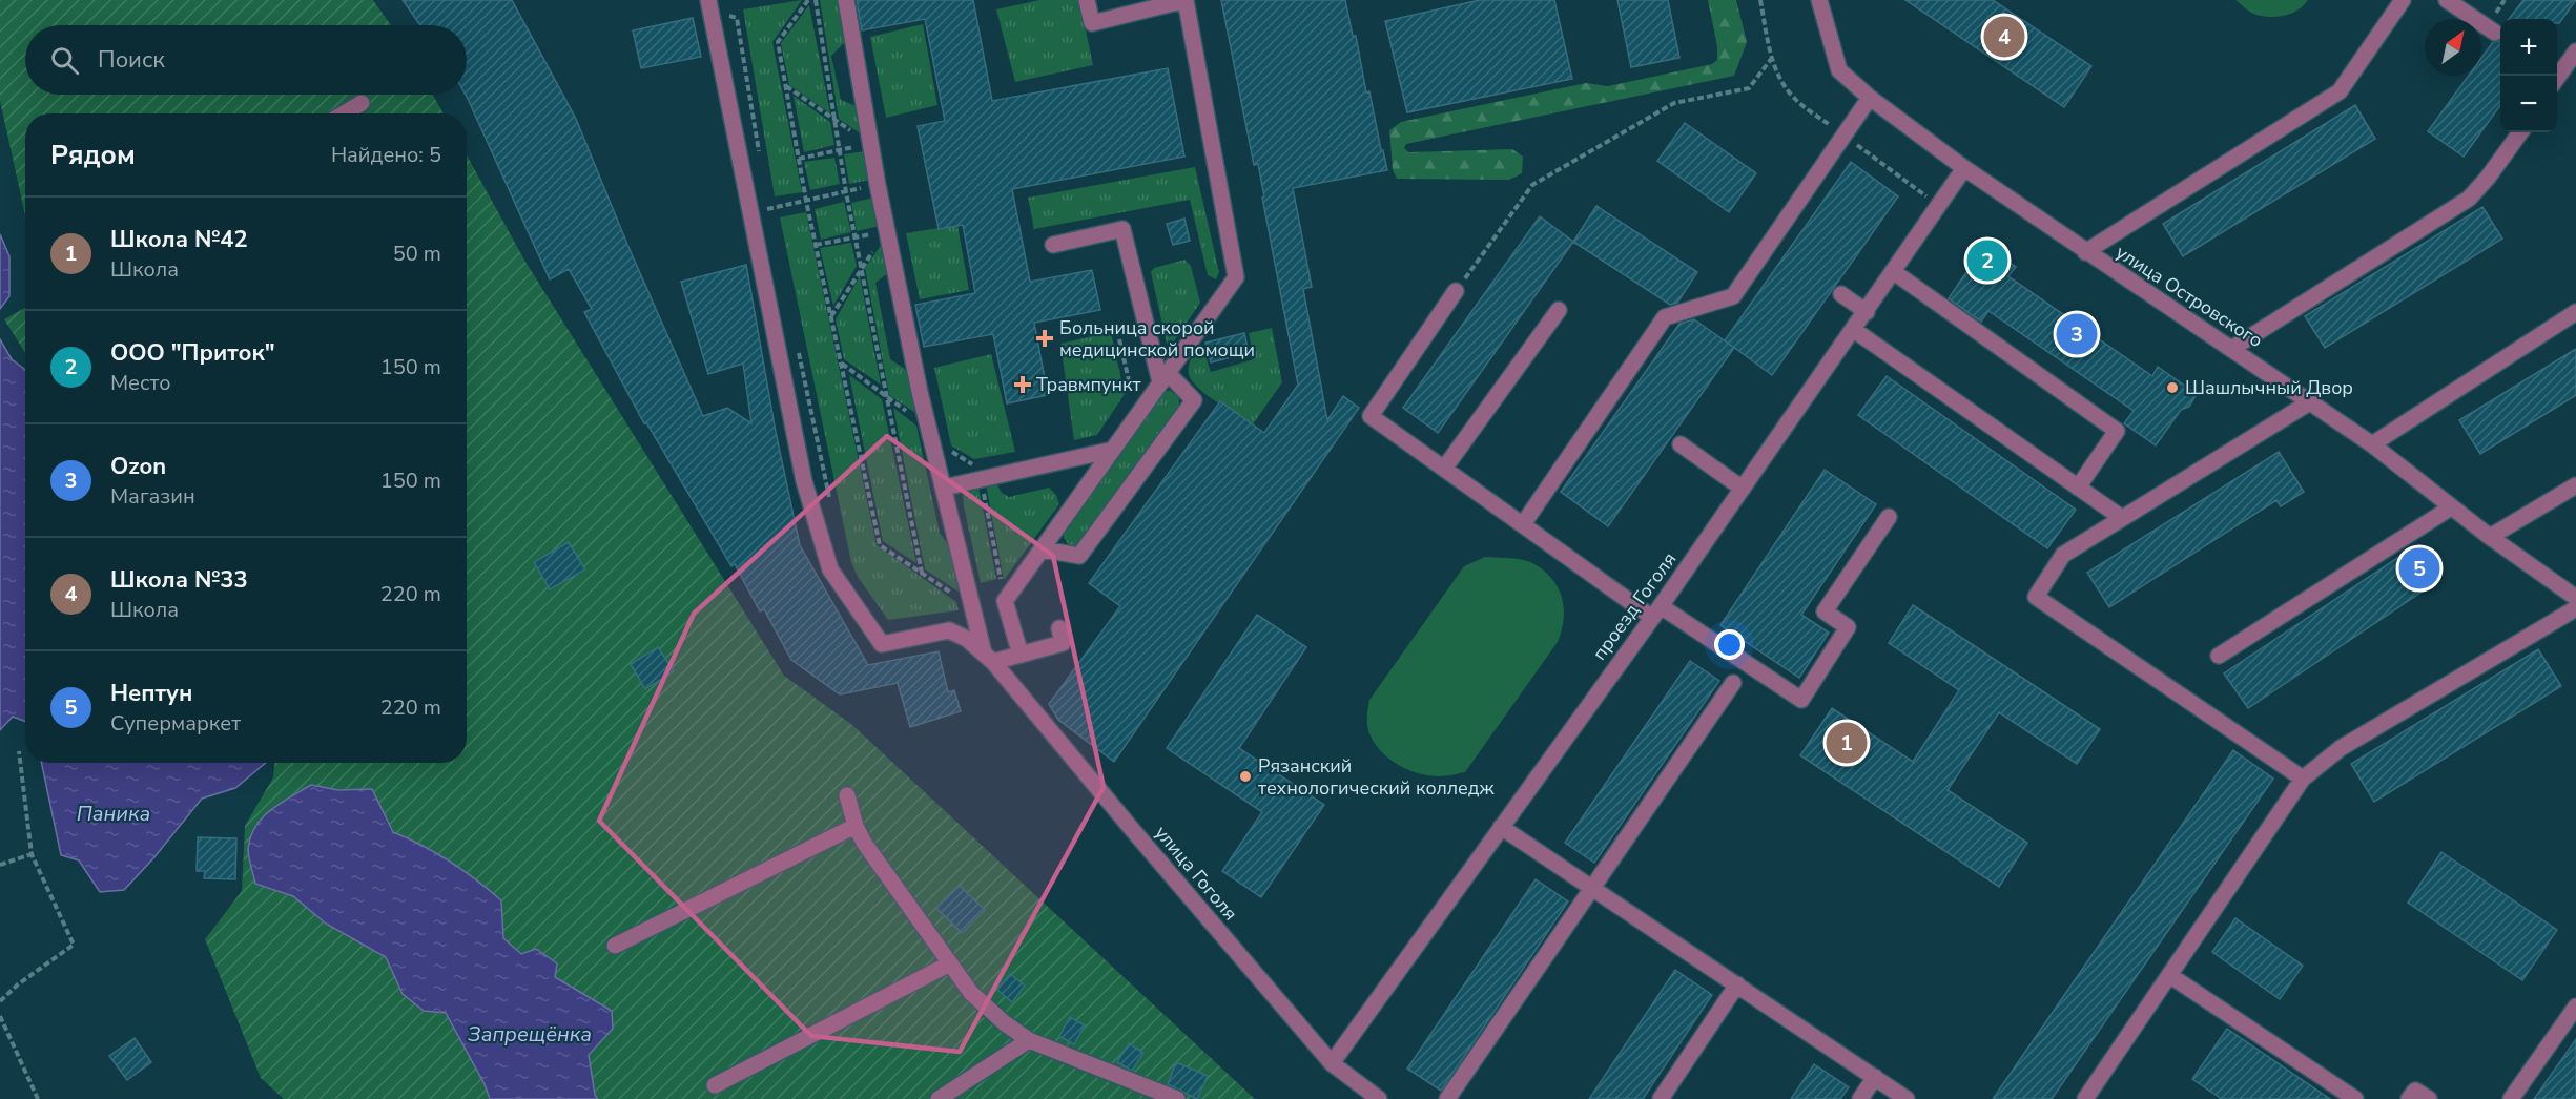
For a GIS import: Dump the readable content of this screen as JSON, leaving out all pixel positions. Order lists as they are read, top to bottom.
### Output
{
  "streets": {
    "street": ["улица Островского", "проезд Гоголя", "улица Гоголя"]
  },
  "crossings": [
    ["улица Островского", "проезд Гоголя"],
    ["проезд Гоголя", "улица Гоголя"]
  ],
  "water": ["Паника", "Запрещёнка"],
  "places": {
    "health": ["Больница скорой медицинской помощи", "Травмпункт"],
    "other": ["Шашлычный Двор", "Рязанский технологический колледж"]
  },
  "north": "top right",
  "page": {
    "pins": [
      "4",
      "2",
      "3",
      "5",
      "1"
    ],
    "map_buttons": ["+", "−"],
    "search": "Поиск",
    "heading": ["Рядом", "Найдено: 5"],
    "list": [
      {
        "mark": "1",
        "name": "Школа №42",
        "note": "Школа",
        "value": "50 m"
      },
      {
        "mark": "2",
        "name": "ООО \"Приток\"",
        "note": "Место",
        "value": "150 m"
      },
      {
        "mark": "3",
        "name": "Ozon",
        "note": "Магазин",
        "value": "150 m"
      },
      {
        "mark": "4",
        "name": "Школа №33",
        "note": "Школа",
        "value": "220 m"
      },
      {
        "mark": "5",
        "name": "Нептун",
        "note": "Супермаркет",
        "value": "220 m"
      }
    ]
  }
}
